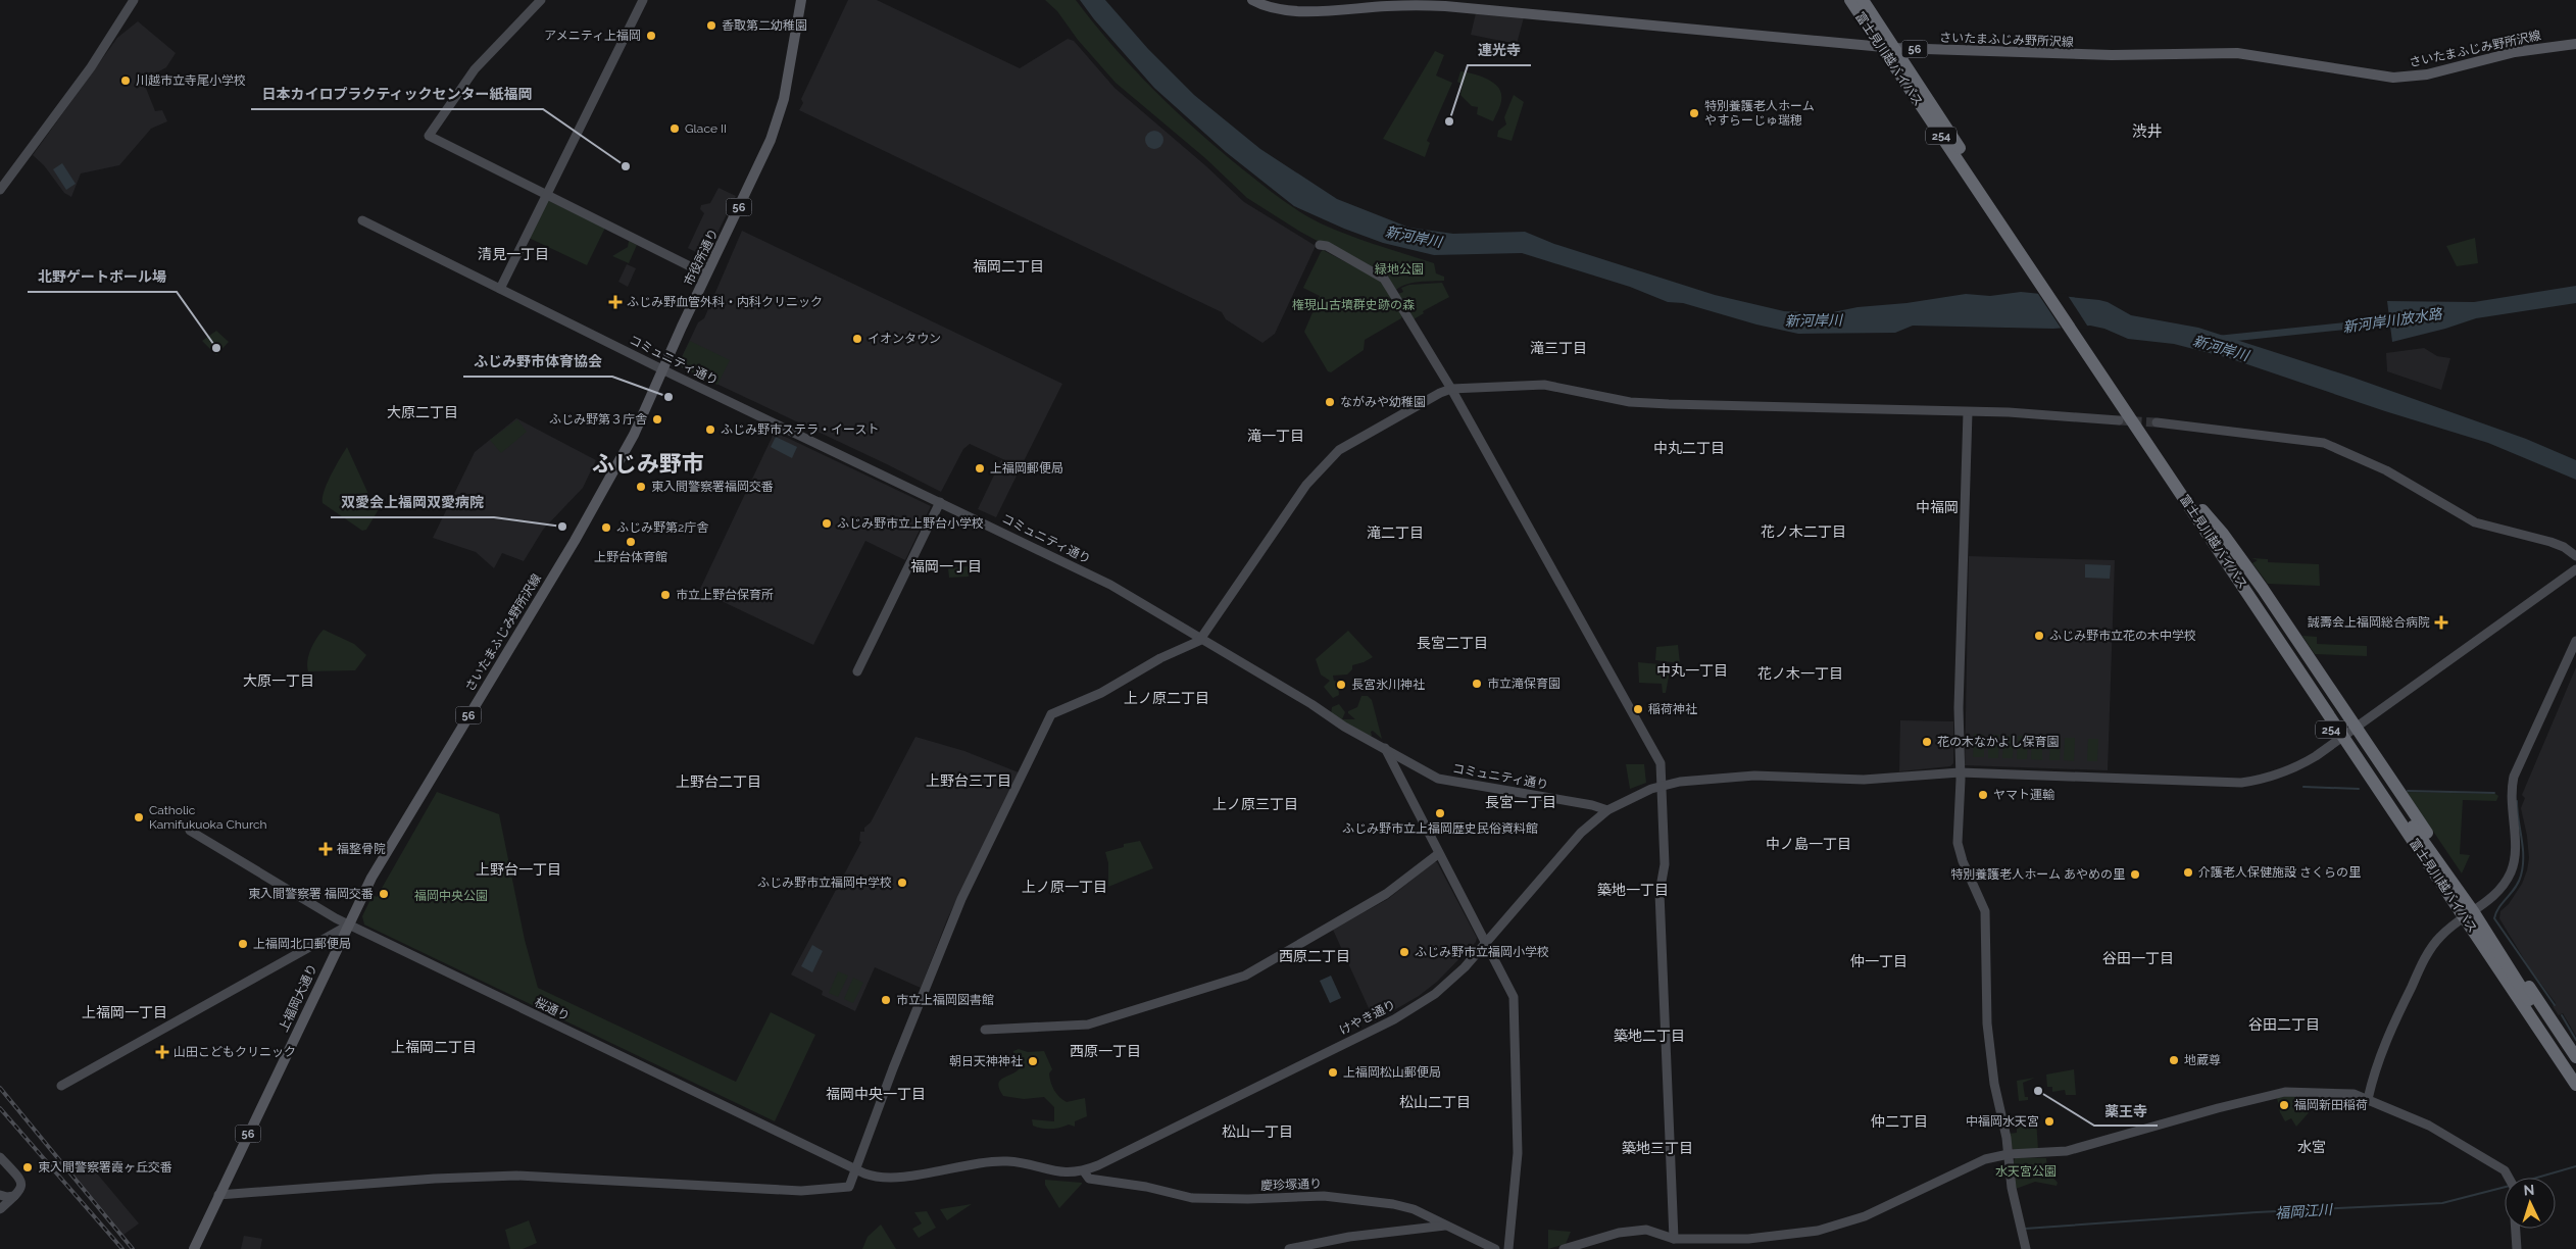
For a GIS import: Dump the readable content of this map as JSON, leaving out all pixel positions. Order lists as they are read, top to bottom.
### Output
{
  "streets": {
    "highway": ["富士見川越バイパス", "254"],
    "main road": [
      "さいたまふじみ野所沢線",
      "56",
      "市役所通り",
      "上福岡大通り"
    ],
    "street": [
      "コミュニティ通り",
      "桜通り",
      "けやき通り",
      "慶珍塚通り"
    ]
  },
  "crossings": [
    ["さいたまふじみ野所沢線", "富士見川越バイパス"],
    ["さいたまふじみ野所沢線", "市役所通り"],
    ["さいたまふじみ野所沢線", "上福岡大通り"],
    ["さいたまふじみ野所沢線", "桜通り"],
    ["富士見川越バイパス", "254"],
    ["254", "けやき通り"],
    ["市役所通り", "コミュニティ通り"],
    ["コミュニティ通り", "けやき通り"],
    ["上福岡大通り", "桜通り"],
    ["桜通り", "けやき通り"],
    ["桜通り", "慶珍塚通り"],
    ["けやき通り", "慶珍塚通り"]
  ],
  "districts": [
    "渋井",
    "清見一丁目",
    "福岡二丁目",
    "滝三丁目",
    "大原二丁目",
    "滝一丁目",
    "中丸二丁目",
    "ふじみ野市",
    "中福岡",
    "花ノ木二丁目",
    "滝二丁目",
    "福岡一丁目",
    "長宮二丁目",
    "中丸一丁目",
    "花ノ木一丁目",
    "大原一丁目",
    "上ノ原二丁目",
    "上野台三丁目",
    "上野台二丁目",
    "長宮一丁目",
    "上ノ原三丁目",
    "中ノ島一丁目",
    "上野台一丁目",
    "上ノ原一丁目",
    "築地一丁目",
    "西原二丁目",
    "谷田一丁目",
    "仲一丁目",
    "上福岡一丁目",
    "谷田二丁目",
    "築地二丁目",
    "上福岡二丁目",
    "西原一丁目",
    "福岡中央一丁目",
    "松山二丁目",
    "仲二丁目",
    "松山一丁目",
    "水宮",
    "築地三丁目"
  ],
  "water": ["新河岸川", "新河岸川放水路", "福岡江川"],
  "parks": [
    "緑地公園",
    "権現山古墳群史跡の森",
    "福岡中央公園",
    "水天宮公園"
  ],
  "places": {
    "other": [
      "香取第二幼稚園",
      "アメニティ上福岡",
      "川越市立寺尾小学校",
      "特別養護老人ホーム やすらーじゅ瑞穂",
      "連光寺",
      "Glace II",
      "日本カイロプラクティックセンター紙福岡",
      "イオンタウン",
      "北野ゲートボール場",
      "ふじみ野市体育協会",
      "ながみや幼稚園",
      "ふじみ野第３庁舎",
      "ふじみ野市ステラ・イースト",
      "上福岡郵便局",
      "東入間警察署福岡交番",
      "ふじみ野市立上野台小学校",
      "双愛会上福岡双愛病院",
      "ふじみ野第2庁舎",
      "上野台体育館",
      "市立上野台保育所",
      "ふじみ野市立花の木中学校",
      "市立滝保育園",
      "長宮氷川神社",
      "稲荷神社",
      "花の木なかよし保育園",
      "ヤマト運輸",
      "ふじみ野市立上福岡歴史民俗資料館",
      "Catholic Kamifukuoka Church",
      "介護老人保健施設 さくらの里",
      "特別養護老人ホーム あやめの里",
      "ふじみ野市立福岡中学校",
      "東入間警察署 福岡交番",
      "上福岡北口郵便局",
      "ふじみ野市立福岡小学校",
      "市立上福岡図書館",
      "地蔵尊",
      "朝日天神神社",
      "上福岡松山郵便局",
      "薬王寺",
      "福岡新田稲荷",
      "中福岡水天宮",
      "東入間警察署霞ヶ丘交番"
    ],
    "health": [
      "ふじみ野血管外科・内科クリニック",
      "誠壽会上福岡総合病院",
      "福整骨院",
      "山田こどもクリニック"
    ]
  },
  "north": "top"
}
